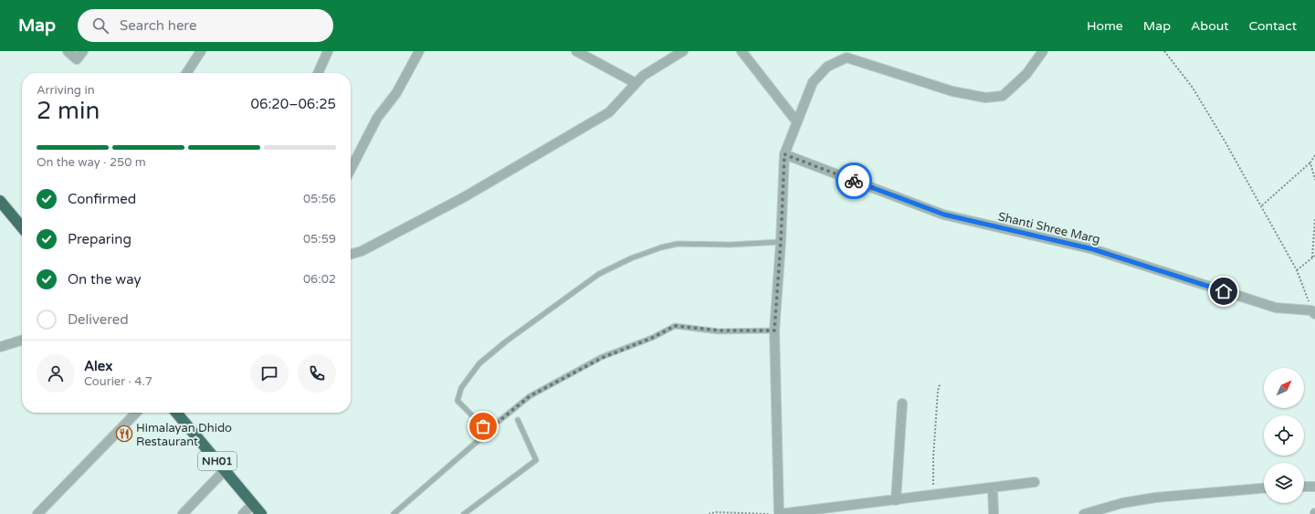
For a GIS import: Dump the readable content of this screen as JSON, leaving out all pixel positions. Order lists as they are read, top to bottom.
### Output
{
  "streets": {
    "highway": ["NH01"],
    "street": ["Shanti Shree Marg"]
  },
  "places": {
    "restaurant": ["Himalayan Dhido Restaurant"]
  },
  "north": "top right",
  "page": {
    "header": "Map",
    "search": "Search here",
    "nav": [
      "Home",
      "Map",
      "About",
      "Contact"
    ],
    "heading": ["2 min", "Arriving in", "06:20–06:25"],
    "panel": ["Alex", "Courier · 4.7"],
    "bar": "On the way · 250 m",
    "list": [
      ["Confirmed", "05:56"],
      ["Preparing", "05:59"],
      ["On the way", "06:02"],
      "Delivered"
    ]
  }
}
